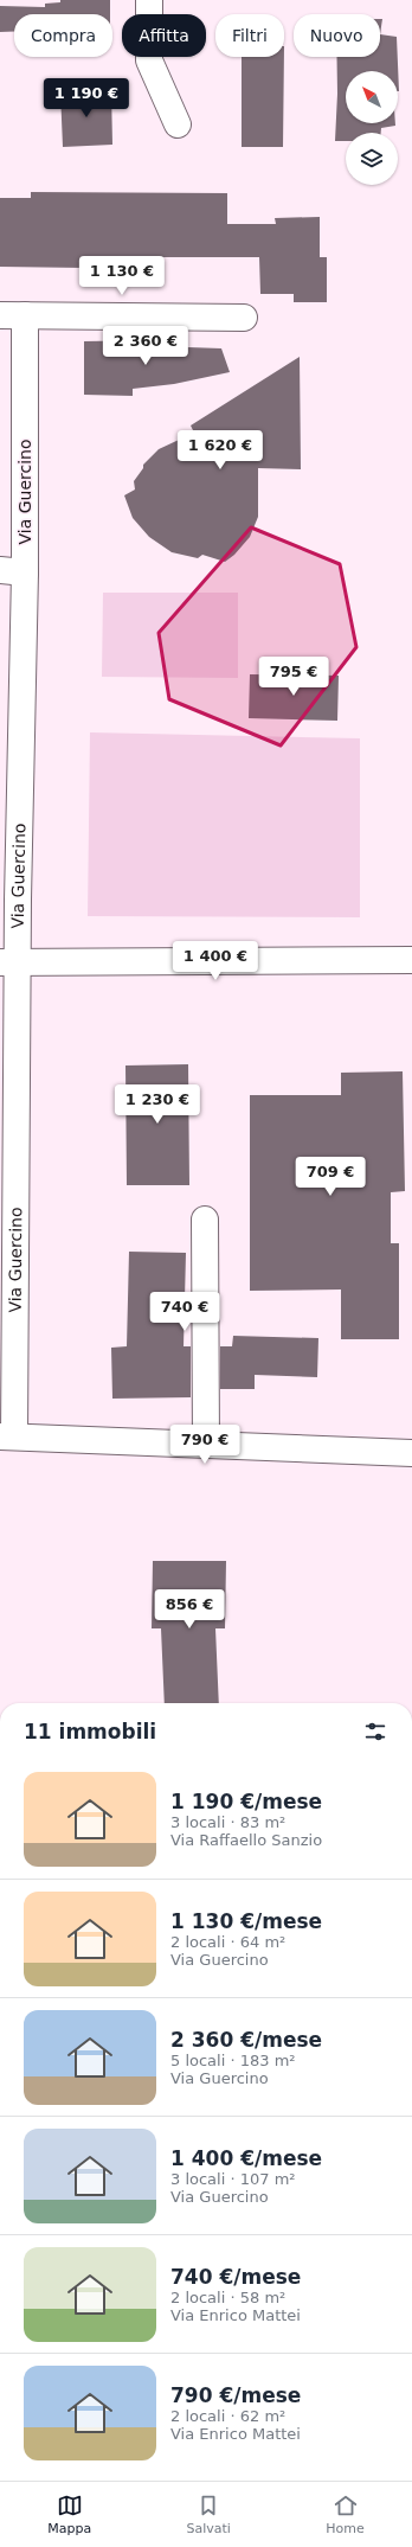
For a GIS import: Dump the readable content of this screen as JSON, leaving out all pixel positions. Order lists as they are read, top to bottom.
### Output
{
  "streets": {
    "street": ["Via Guercino"]
  },
  "north": "top left",
  "page": {
    "chip": [
      "Compra",
      "Affitta",
      "Filtri",
      "Nuovo"
    ],
    "price": [
      "1 190 €",
      "1 130 €",
      "2 360 €",
      "1 620 €",
      "795 €",
      "1 400 €",
      "1 230 €",
      "709 €",
      "740 €",
      "790 €",
      "856 €"
    ],
    "heading": "11 immobili",
    "list": [
      {
        "name": "1 190 €/mese",
        "note": "3 locali · 83 m² · Via Raffaello Sanzio"
      },
      {
        "name": "1 130 €/mese",
        "note": "2 locali · 64 m² · Via Guercino"
      },
      {
        "name": "2 360 €/mese",
        "note": "5 locali · 183 m² · Via Guercino"
      },
      {
        "name": "1 400 €/mese",
        "note": "3 locali · 107 m² · Via Guercino"
      },
      {
        "name": "740 €/mese",
        "note": "2 locali · 58 m² · Via Enrico Mattei"
      },
      {
        "name": "790 €/mese",
        "note": "2 locali · 62 m² · Via Enrico Mattei"
      }
    ],
    "tabs": ["Mappa", "Salvati", "Home"]
  }
}
